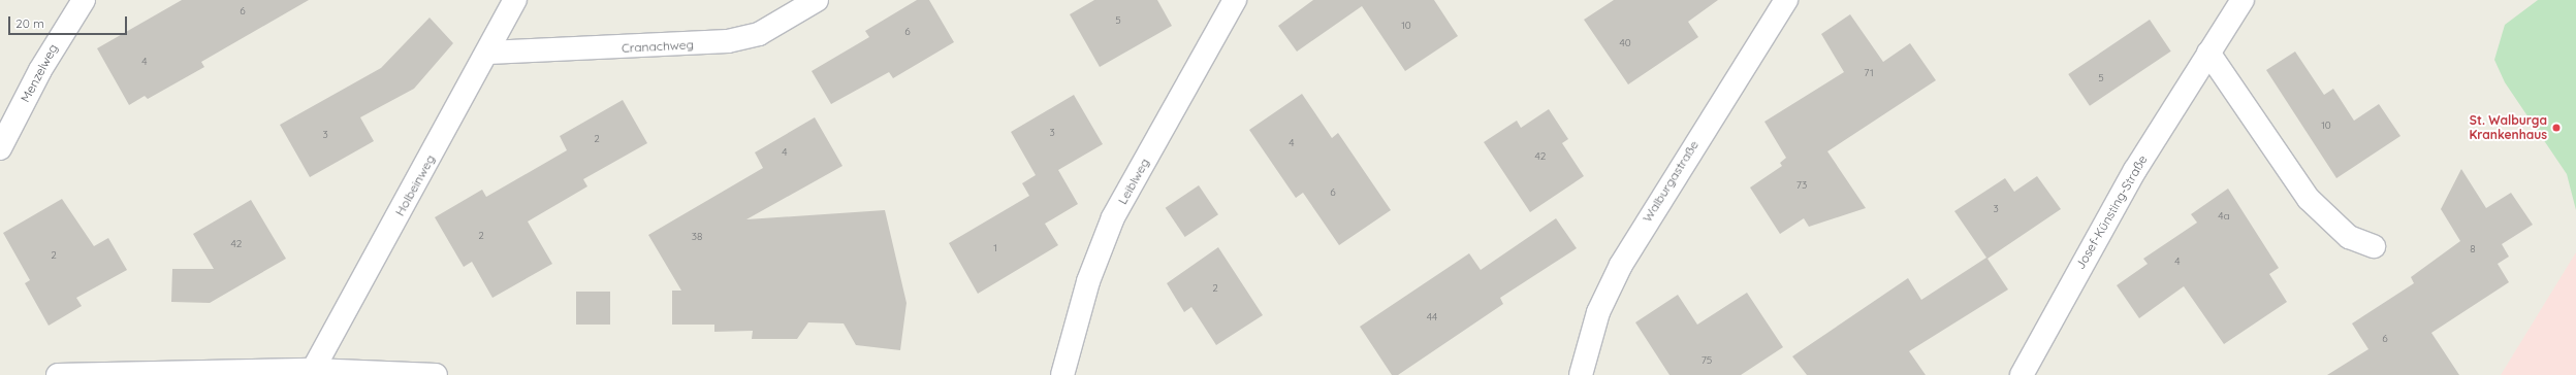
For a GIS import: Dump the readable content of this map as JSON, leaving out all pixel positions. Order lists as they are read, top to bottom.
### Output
{
  "streets": {
    "street": [
      "Cranachweg",
      "Menzelweg",
      "Leiblweg",
      "Walburgastraße",
      "Holbeinweg",
      "Josef-Künsting-Straße"
    ]
  },
  "crossings": [
    ["Cranachweg", "Holbeinweg"]
  ],
  "places": ["St. Walburga Krankenhaus"],
  "house_numbers": [
    "6",
    "5",
    "10",
    "6",
    "40",
    "4",
    "71",
    "5",
    "10",
    "3",
    "3",
    "2",
    "4",
    "4",
    "42",
    "73",
    "6",
    "3",
    "4a",
    "2",
    "38",
    "42",
    "1",
    "8",
    "2",
    "4",
    "2",
    "44",
    "6",
    "75"
  ],
  "scale_bar": "20 m"
}
